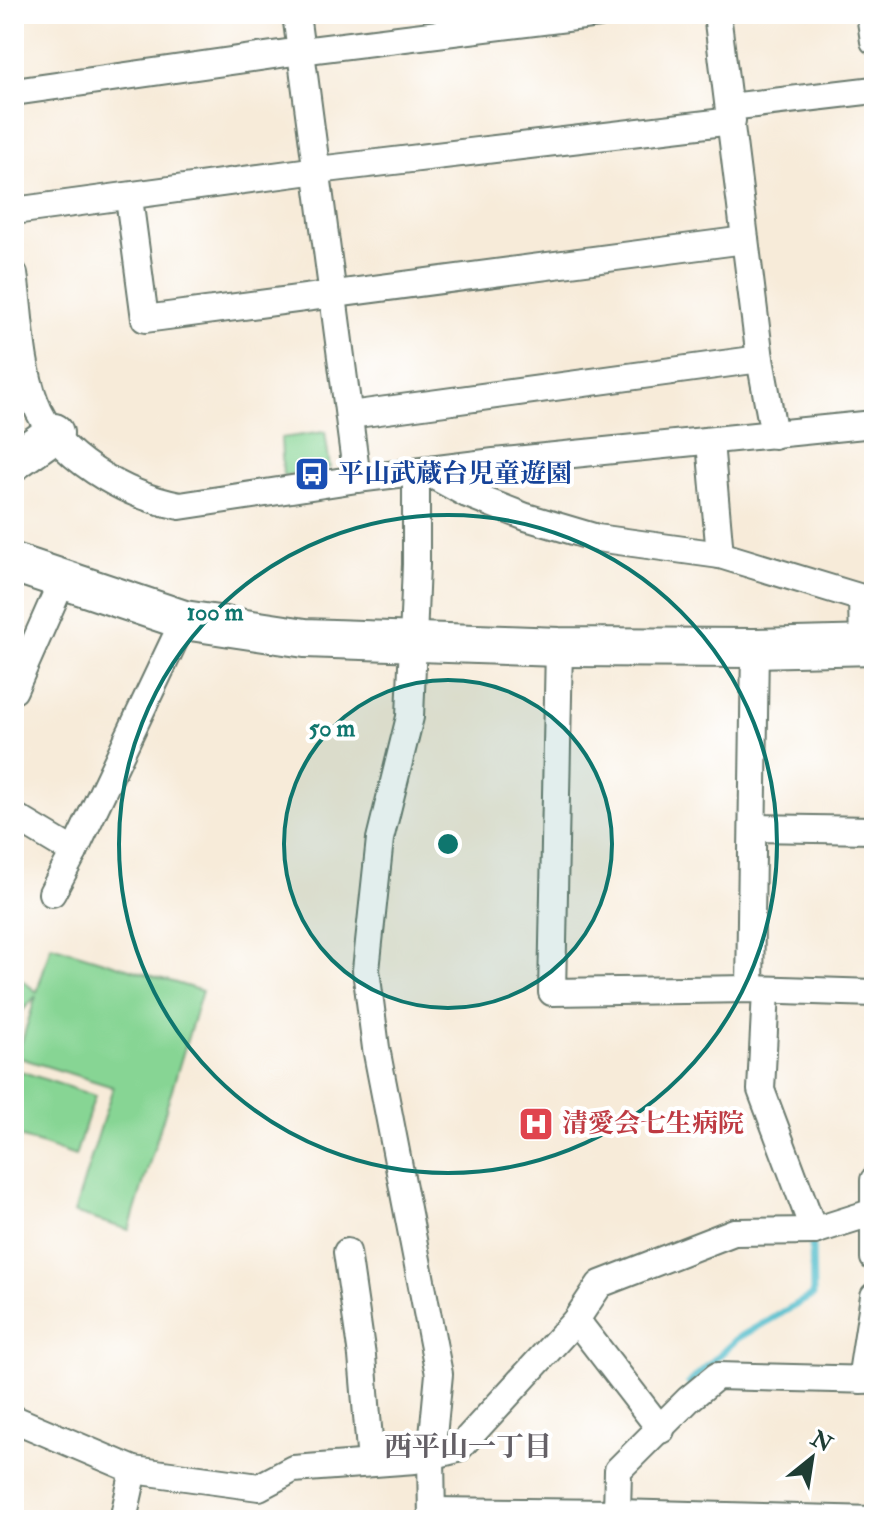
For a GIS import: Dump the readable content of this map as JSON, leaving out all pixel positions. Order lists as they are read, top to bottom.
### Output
{
  "districts": ["西平山一丁目"],
  "places": {
    "bus stop": ["平山武蔵台児童遊園"],
    "hospital": ["清愛会七生病院"]
  },
  "north": "top right",
  "rings": ["100 m", "50 m"]
}
